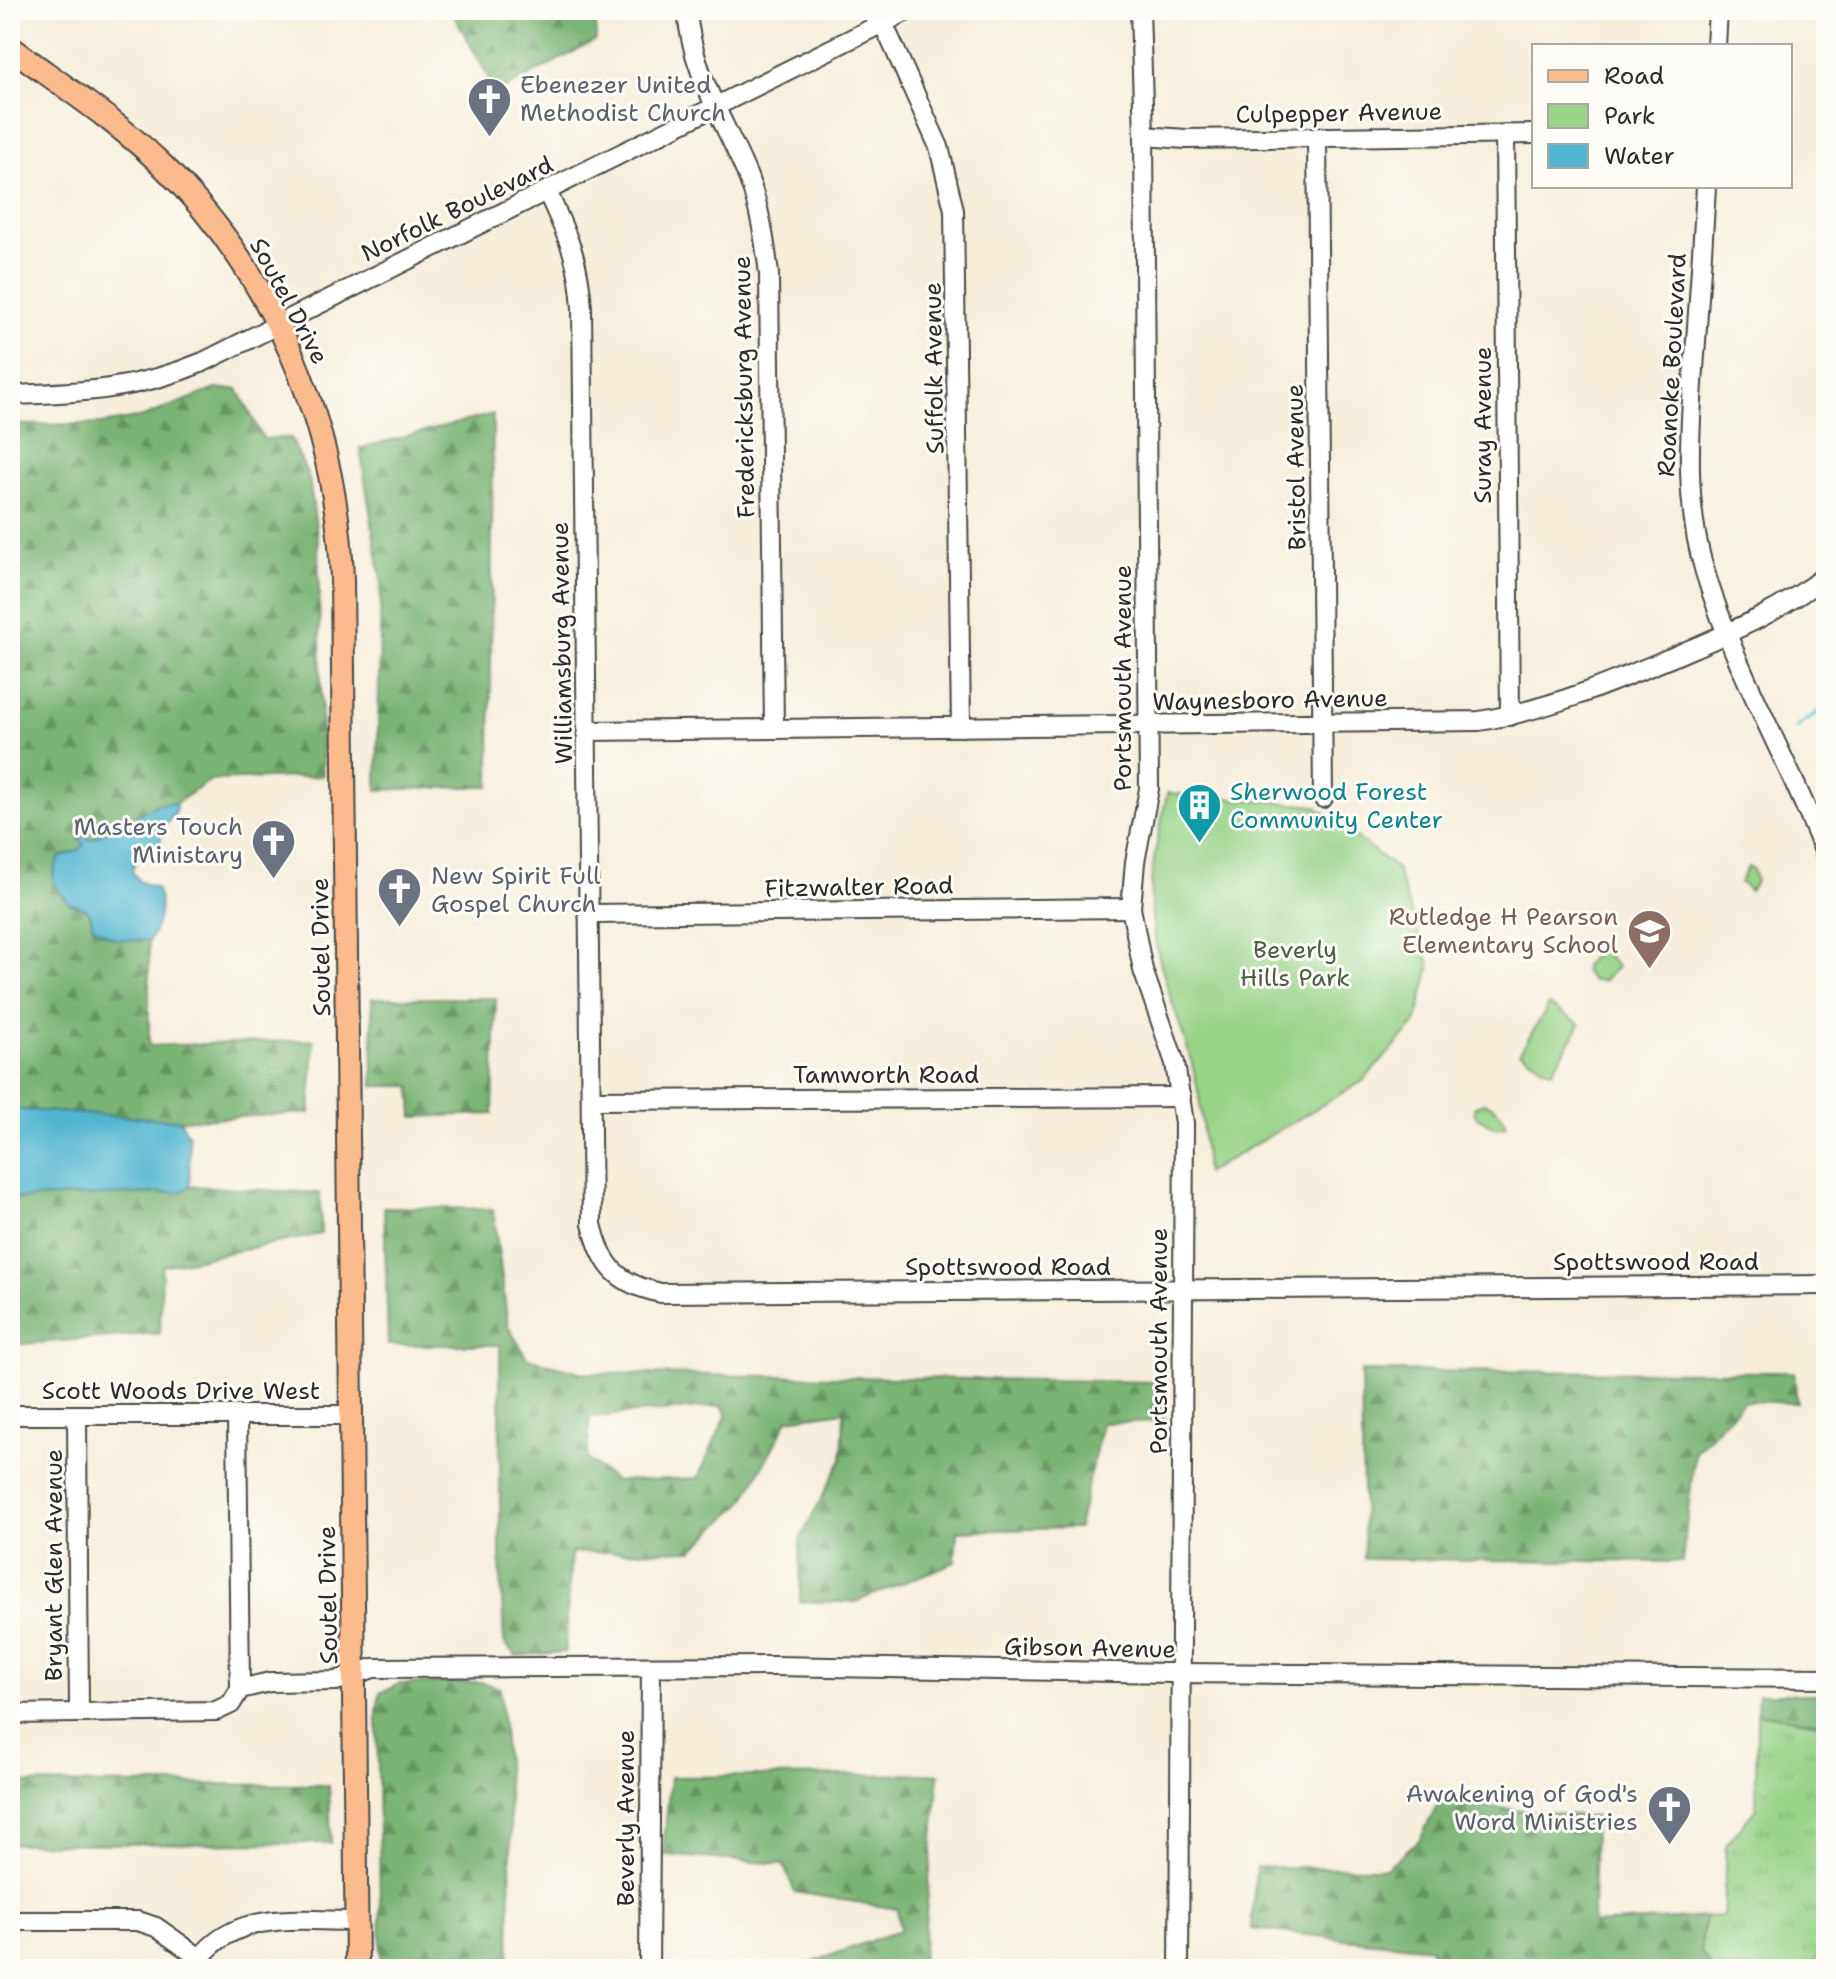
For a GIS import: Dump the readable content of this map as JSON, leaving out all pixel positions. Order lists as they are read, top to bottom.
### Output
{
  "streets": {
    "main road": ["Soutel Drive"],
    "street": [
      "Culpepper Avenue",
      "Norfolk Boulevard",
      "Roanoke Boulevard",
      "Suffolk Avenue",
      "Fredericksburg Avenue",
      "Suray Avenue",
      "Bristol Avenue",
      "Williamsburg Avenue",
      "Portsmouth Avenue",
      "Waynesboro Avenue",
      "Fitzwalter Road",
      "Tamworth Road",
      "Spottswood Road",
      "Scott Woods Drive West",
      "Bryant Glen Avenue",
      "Gibson Avenue",
      "Beverly Avenue"
    ]
  },
  "crossings": [
    ["Culpepper Avenue", "Suray Avenue"],
    ["Culpepper Avenue", "Bristol Avenue"],
    ["Culpepper Avenue", "Portsmouth Avenue"],
    ["Norfolk Boulevard", "Soutel Drive"],
    ["Norfolk Boulevard", "Suffolk Avenue"],
    ["Norfolk Boulevard", "Fredericksburg Avenue"],
    ["Norfolk Boulevard", "Williamsburg Avenue"],
    ["Soutel Drive", "Scott Woods Drive West"],
    ["Soutel Drive", "Gibson Avenue"],
    ["Roanoke Boulevard", "Waynesboro Avenue"],
    ["Suffolk Avenue", "Waynesboro Avenue"],
    ["Fredericksburg Avenue", "Waynesboro Avenue"],
    ["Suray Avenue", "Waynesboro Avenue"],
    ["Bristol Avenue", "Waynesboro Avenue"],
    ["Williamsburg Avenue", "Waynesboro Avenue"],
    ["Williamsburg Avenue", "Fitzwalter Road"],
    ["Williamsburg Avenue", "Tamworth Road"],
    ["Williamsburg Avenue", "Spottswood Road"],
    ["Portsmouth Avenue", "Waynesboro Avenue"],
    ["Portsmouth Avenue", "Fitzwalter Road"],
    ["Portsmouth Avenue", "Tamworth Road"],
    ["Portsmouth Avenue", "Spottswood Road"],
    ["Portsmouth Avenue", "Gibson Avenue"],
    ["Tamworth Road", "Spottswood Road"],
    ["Scott Woods Drive West", "Bryant Glen Avenue"],
    ["Gibson Avenue", "Beverly Avenue"]
  ],
  "parks": ["Beverly Hills Park"],
  "places": {
    "church": [
      "Ebenezer United Methodist Church",
      "Masters Touch Ministary",
      "New Spirit Full Gospel Church",
      "Awakening of God's Word Ministries"
    ],
    "building": ["Sherwood Forest Community Center"],
    "school or university": ["Rutledge H Pearson Elementary School"]
  },
  "legend": ["Road", "Park", "Water"]
}
